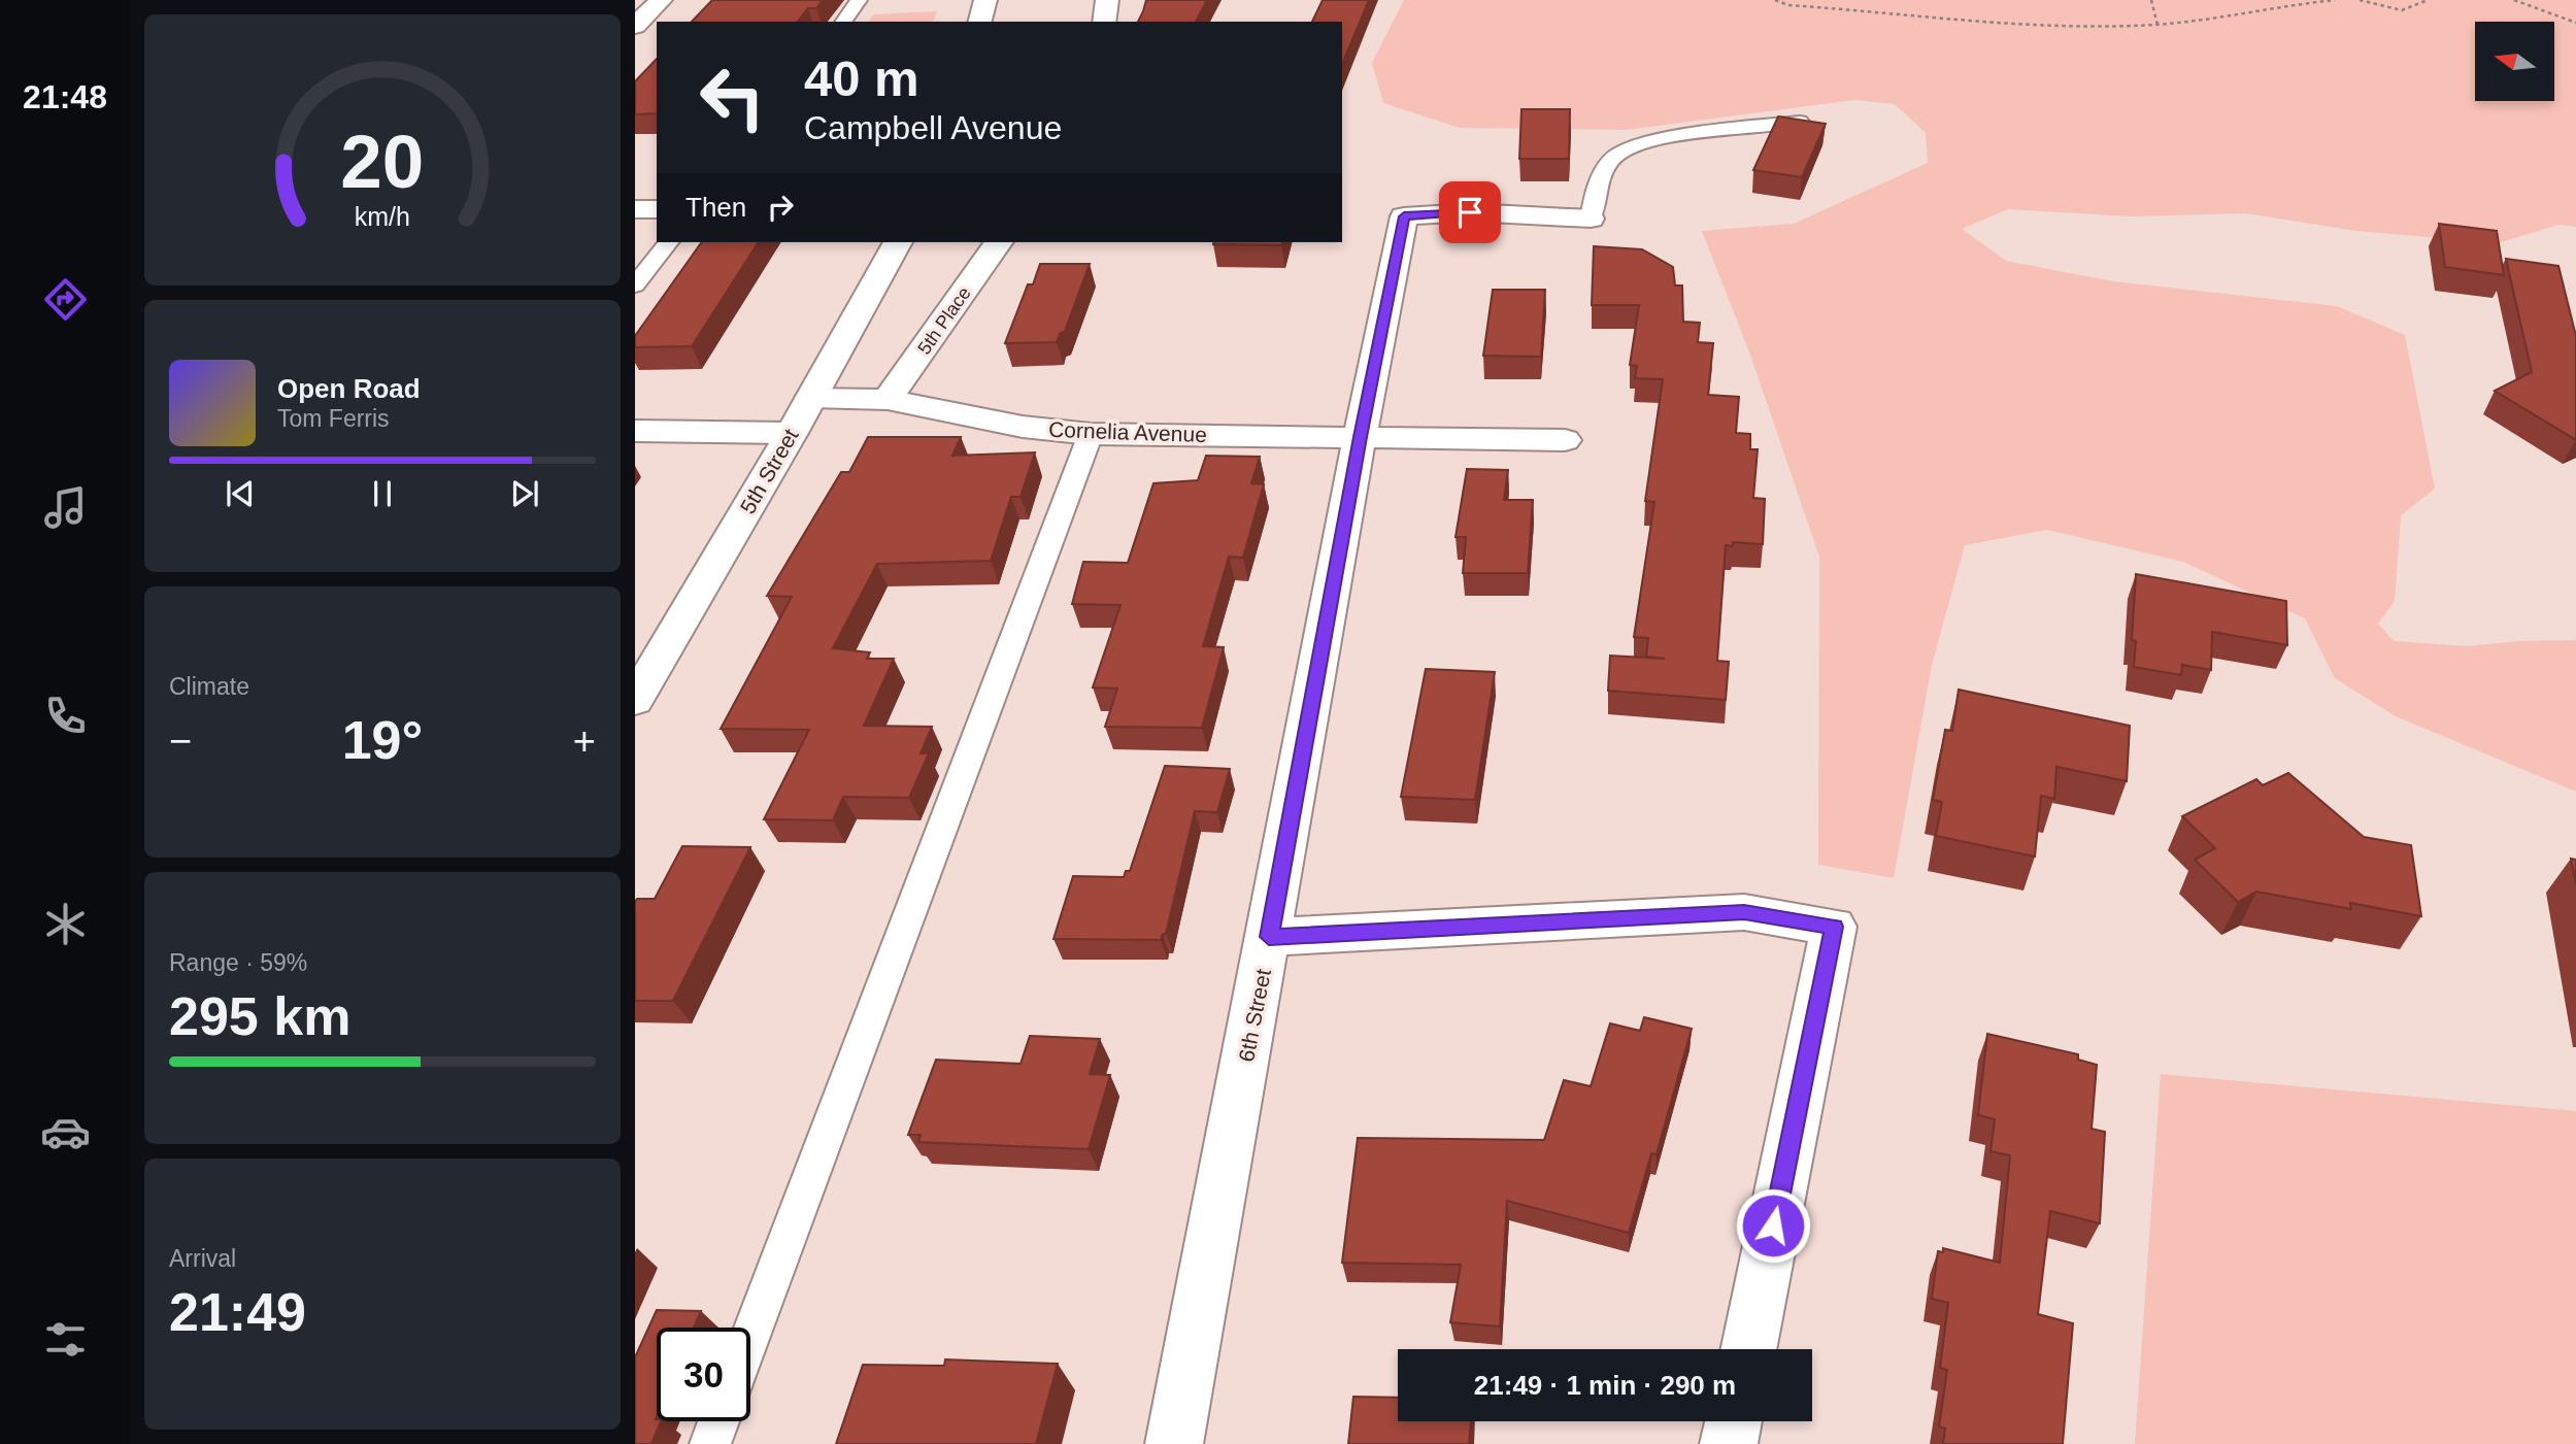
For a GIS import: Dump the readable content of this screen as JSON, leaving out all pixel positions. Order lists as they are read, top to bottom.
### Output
{
  "streets": {
    "street": [
      "5th Place",
      "Cornelia Avenue",
      "5th Street",
      "6th Street"
    ]
  },
  "crossings": [
    ["5th Place", "Cornelia Avenue"],
    ["Cornelia Avenue", "5th Street"],
    ["Cornelia Avenue", "6th Street"]
  ],
  "north": "left",
  "page": {
    "tabs": "21:48",
    "turn": ["40 m", "Campbell Avenue"],
    "then": "Then",
    "song": ["Open Road", "Tom Ferris"],
    "tile": [
      "Climate",
      ["Range · 59%", "295 km"],
      ["Arrival", "21:49"]
    ],
    "heat": ["−", "19°", "+"],
    "limit": "30",
    "trip": "21:49 · 1 min · 290 m",
    "gauge": ["20", "km/h"]
  }
}
